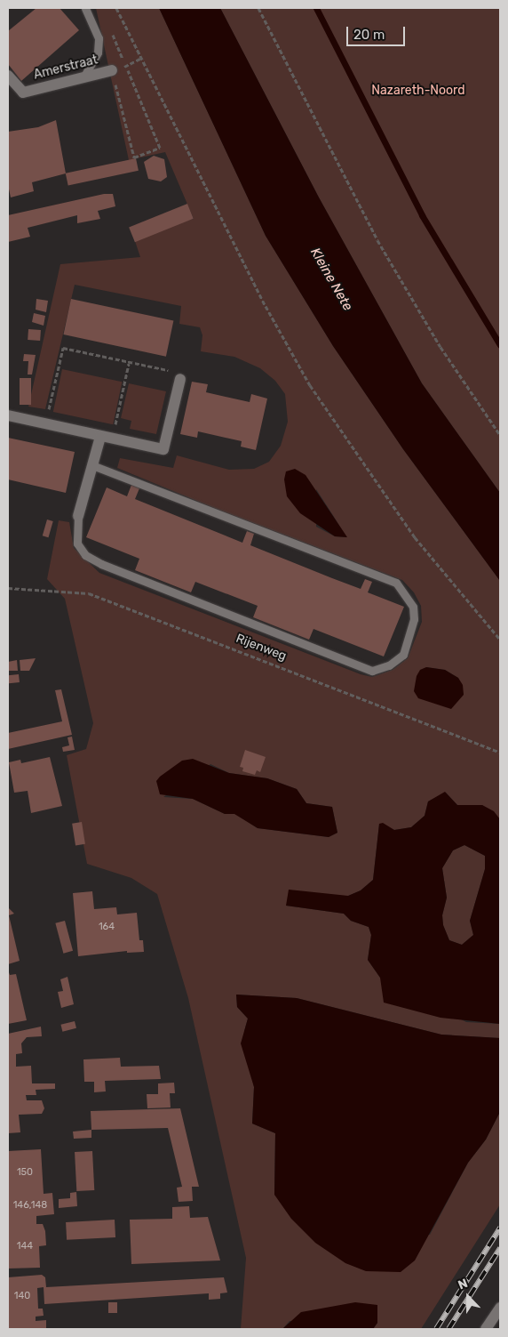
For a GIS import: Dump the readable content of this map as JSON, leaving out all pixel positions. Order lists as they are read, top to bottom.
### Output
{
  "streets": {
    "street": ["Amerstraat"],
    "path": ["Rijenweg"]
  },
  "water": ["Kleine Nete"],
  "parks": ["Nazareth-Noord"],
  "house_numbers": [
    "164",
    "150",
    "146,148",
    "144",
    "140"
  ],
  "scale_bar": "20 m",
  "north": "top"
}
